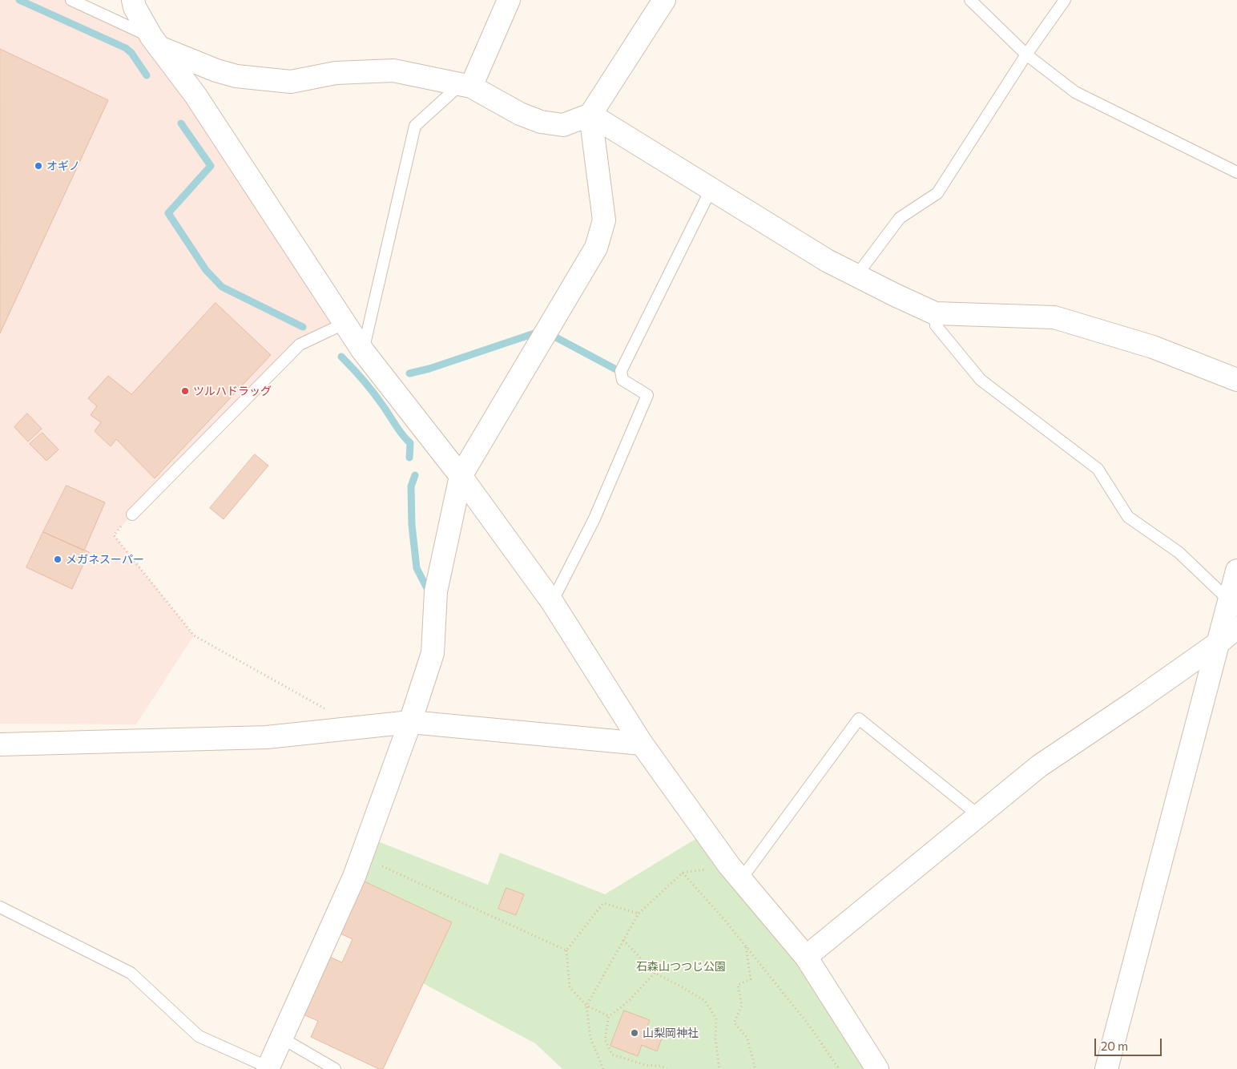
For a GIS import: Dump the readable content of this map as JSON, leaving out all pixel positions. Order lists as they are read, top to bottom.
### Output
{
  "parks": ["石森山つつじ公園"],
  "places": [
    "オギノ",
    "ツルハドラッグ",
    "メガネスーパー",
    "山梨岡神社"
  ],
  "scale_bar": "20 m"
}
